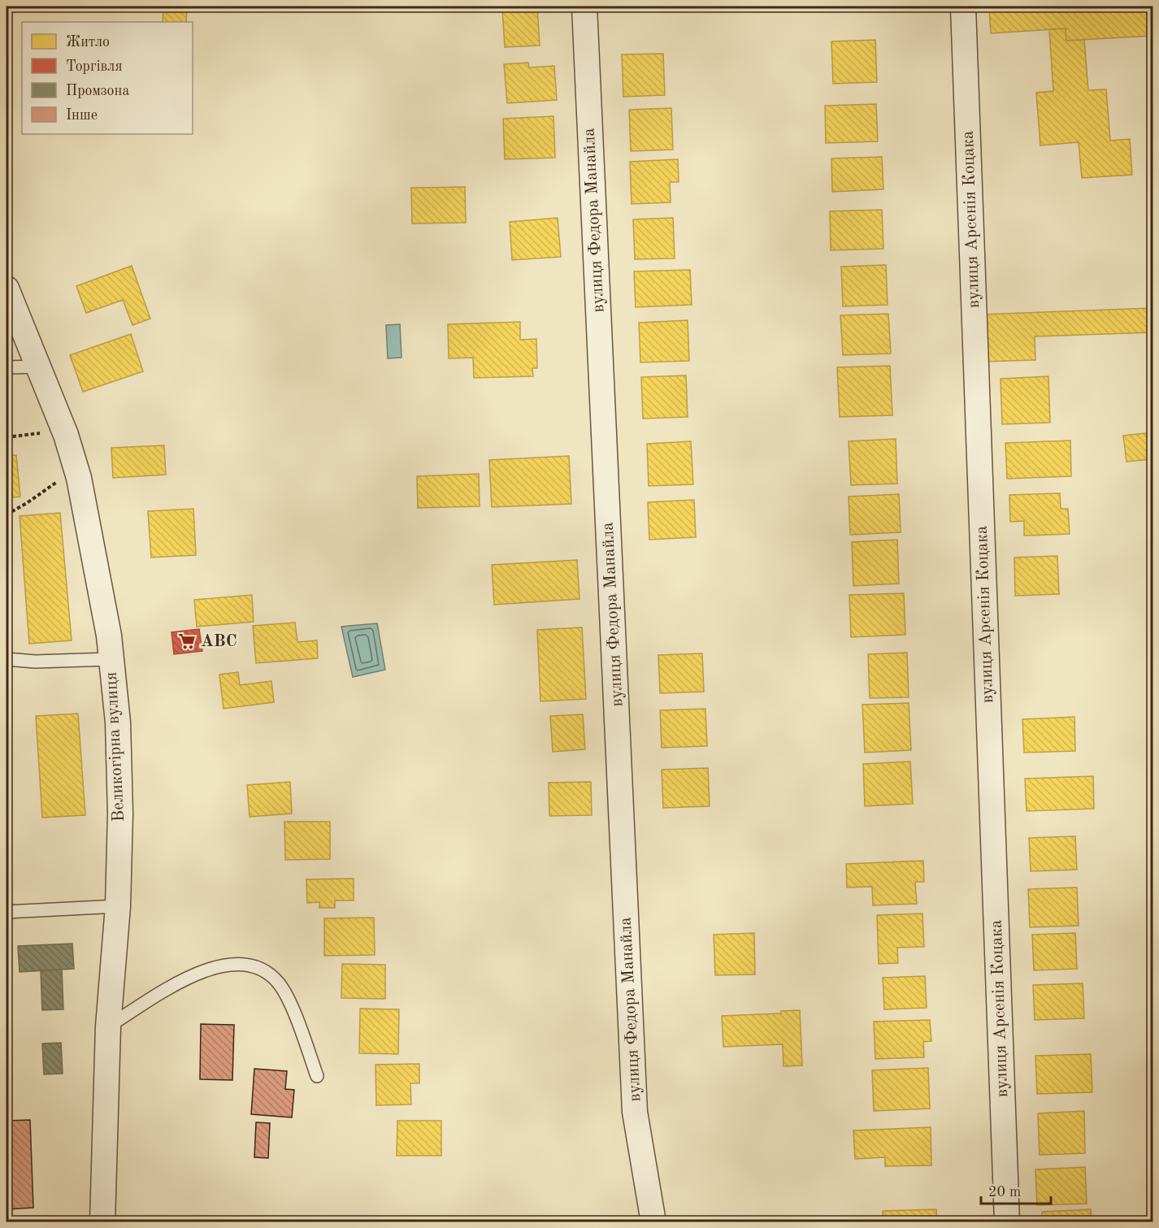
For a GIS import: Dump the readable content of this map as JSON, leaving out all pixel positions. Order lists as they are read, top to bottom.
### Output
{
  "streets": {
    "street": ["вулиця Арсенія Коцака", "вулиця Федора Манайла", "Великогірна вулиця"]
  },
  "places": {
    "supermarket": ["АВС"]
  },
  "legend": [
    "Житло",
    "Торгівля",
    "Промзона",
    "Інше"
  ],
  "scale_bar": "20 m"
}
